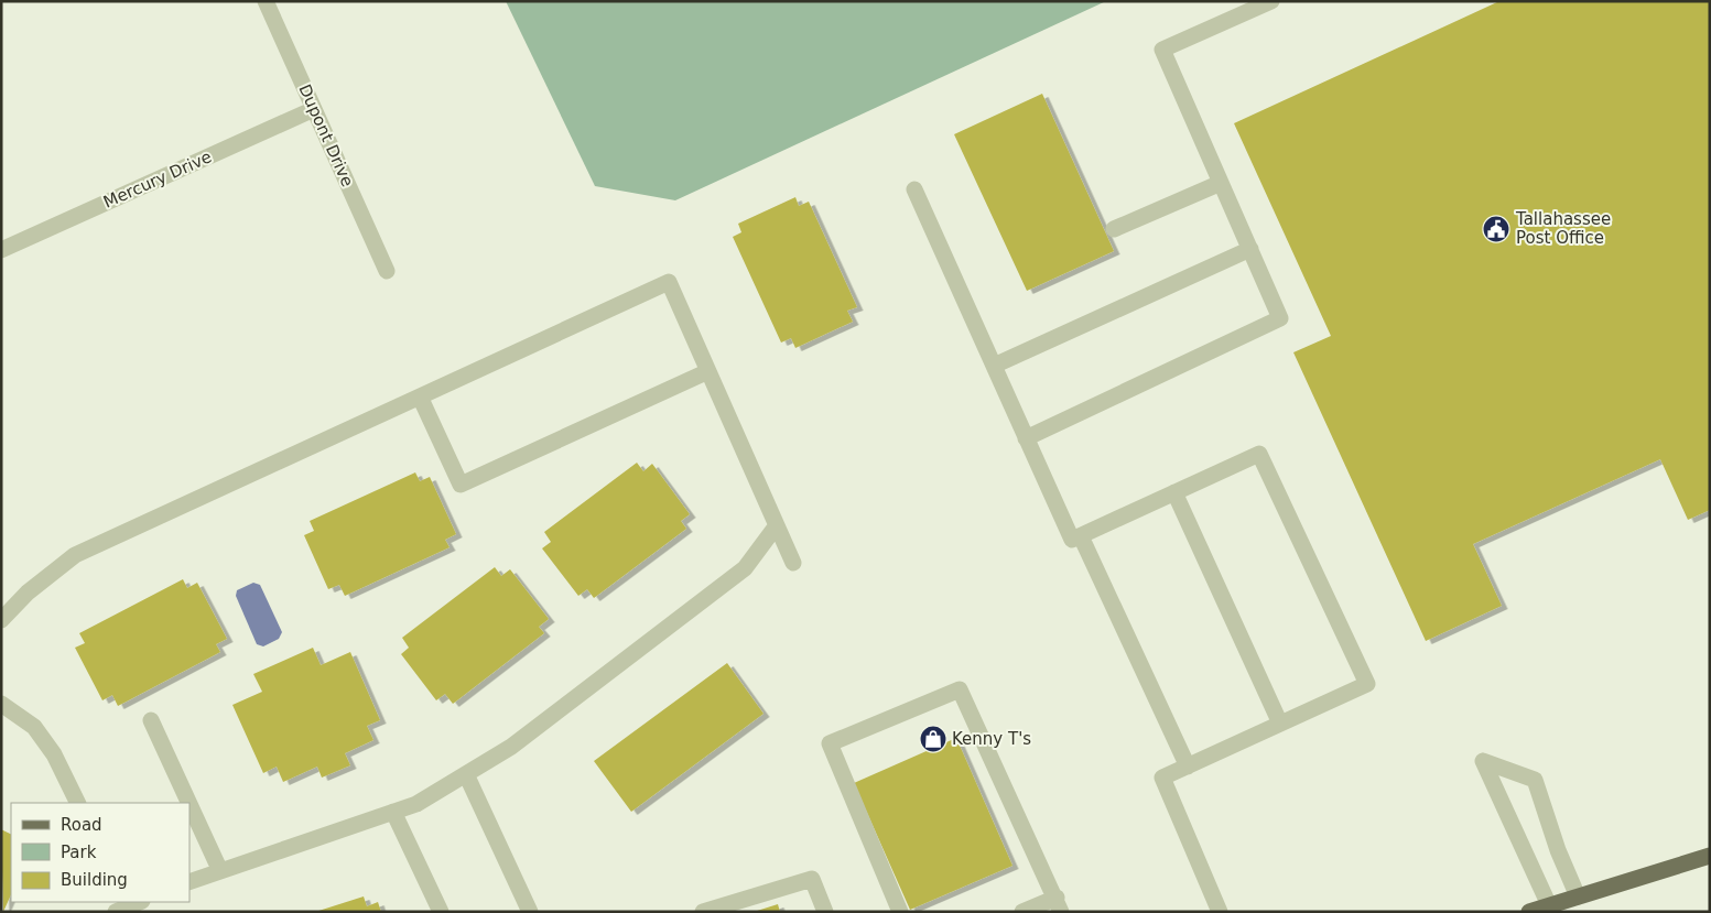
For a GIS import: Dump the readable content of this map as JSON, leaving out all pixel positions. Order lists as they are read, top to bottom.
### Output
{
  "streets": {
    "street": ["Dupont Drive", "Mercury Drive"]
  },
  "crossings": [
    ["Dupont Drive", "Mercury Drive"]
  ],
  "places": {
    "public building": ["Tallahassee Post Office"],
    "shop": ["Kenny T's"]
  },
  "legend": ["Road", "Park", "Building"]
}
